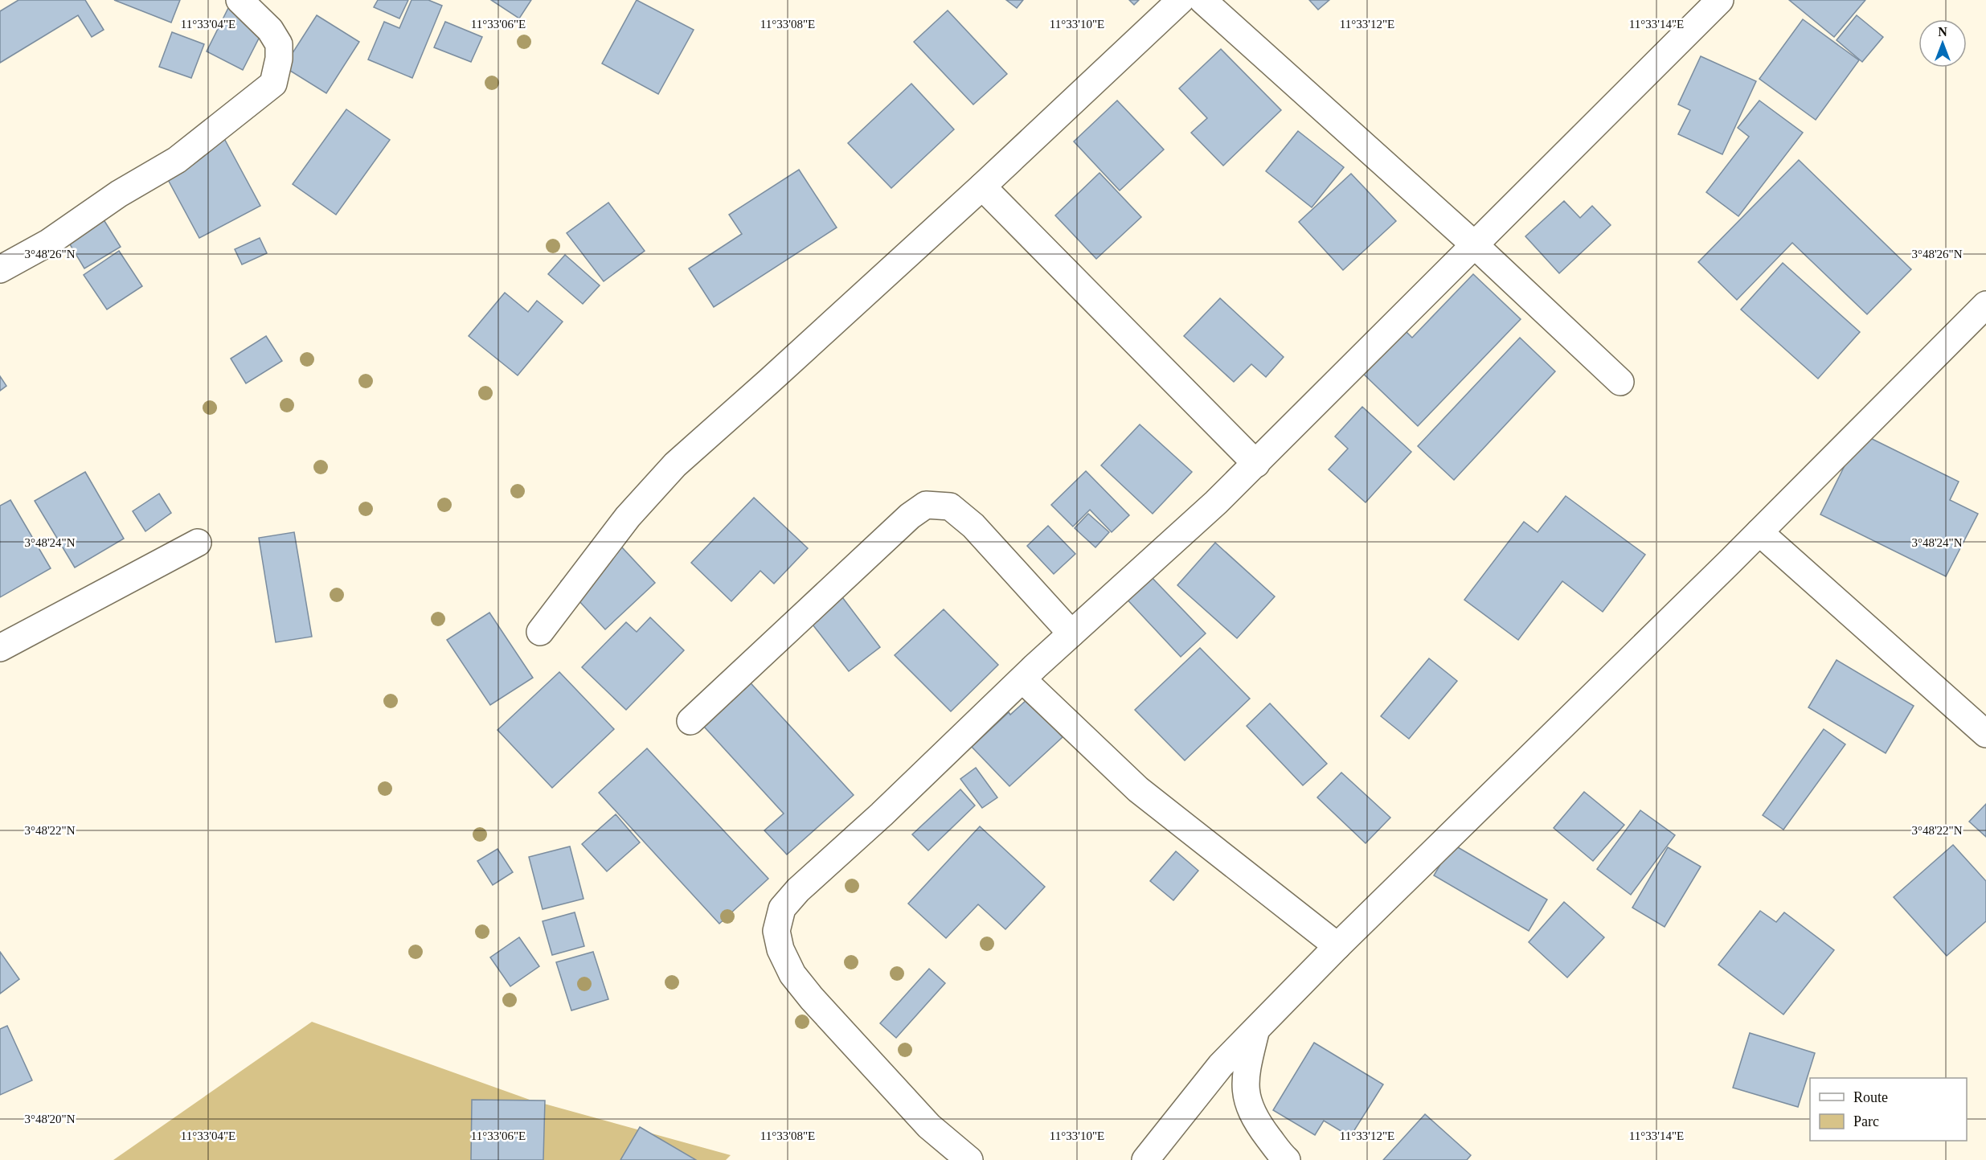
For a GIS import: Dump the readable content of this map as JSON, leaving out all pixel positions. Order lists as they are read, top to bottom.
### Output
{
  "legend": ["Route", "Parc"],
  "north": "top",
  "coordinates": [
    "11°33'04\"E",
    "11°33'06\"E",
    "11°33'08\"E",
    "11°33'10\"E",
    "11°33'12\"E",
    "11°33'14\"E",
    "3°48'26\"N",
    "3°48'24\"N",
    "3°48'22\"N",
    "3°48'20\"N"
  ]
}
